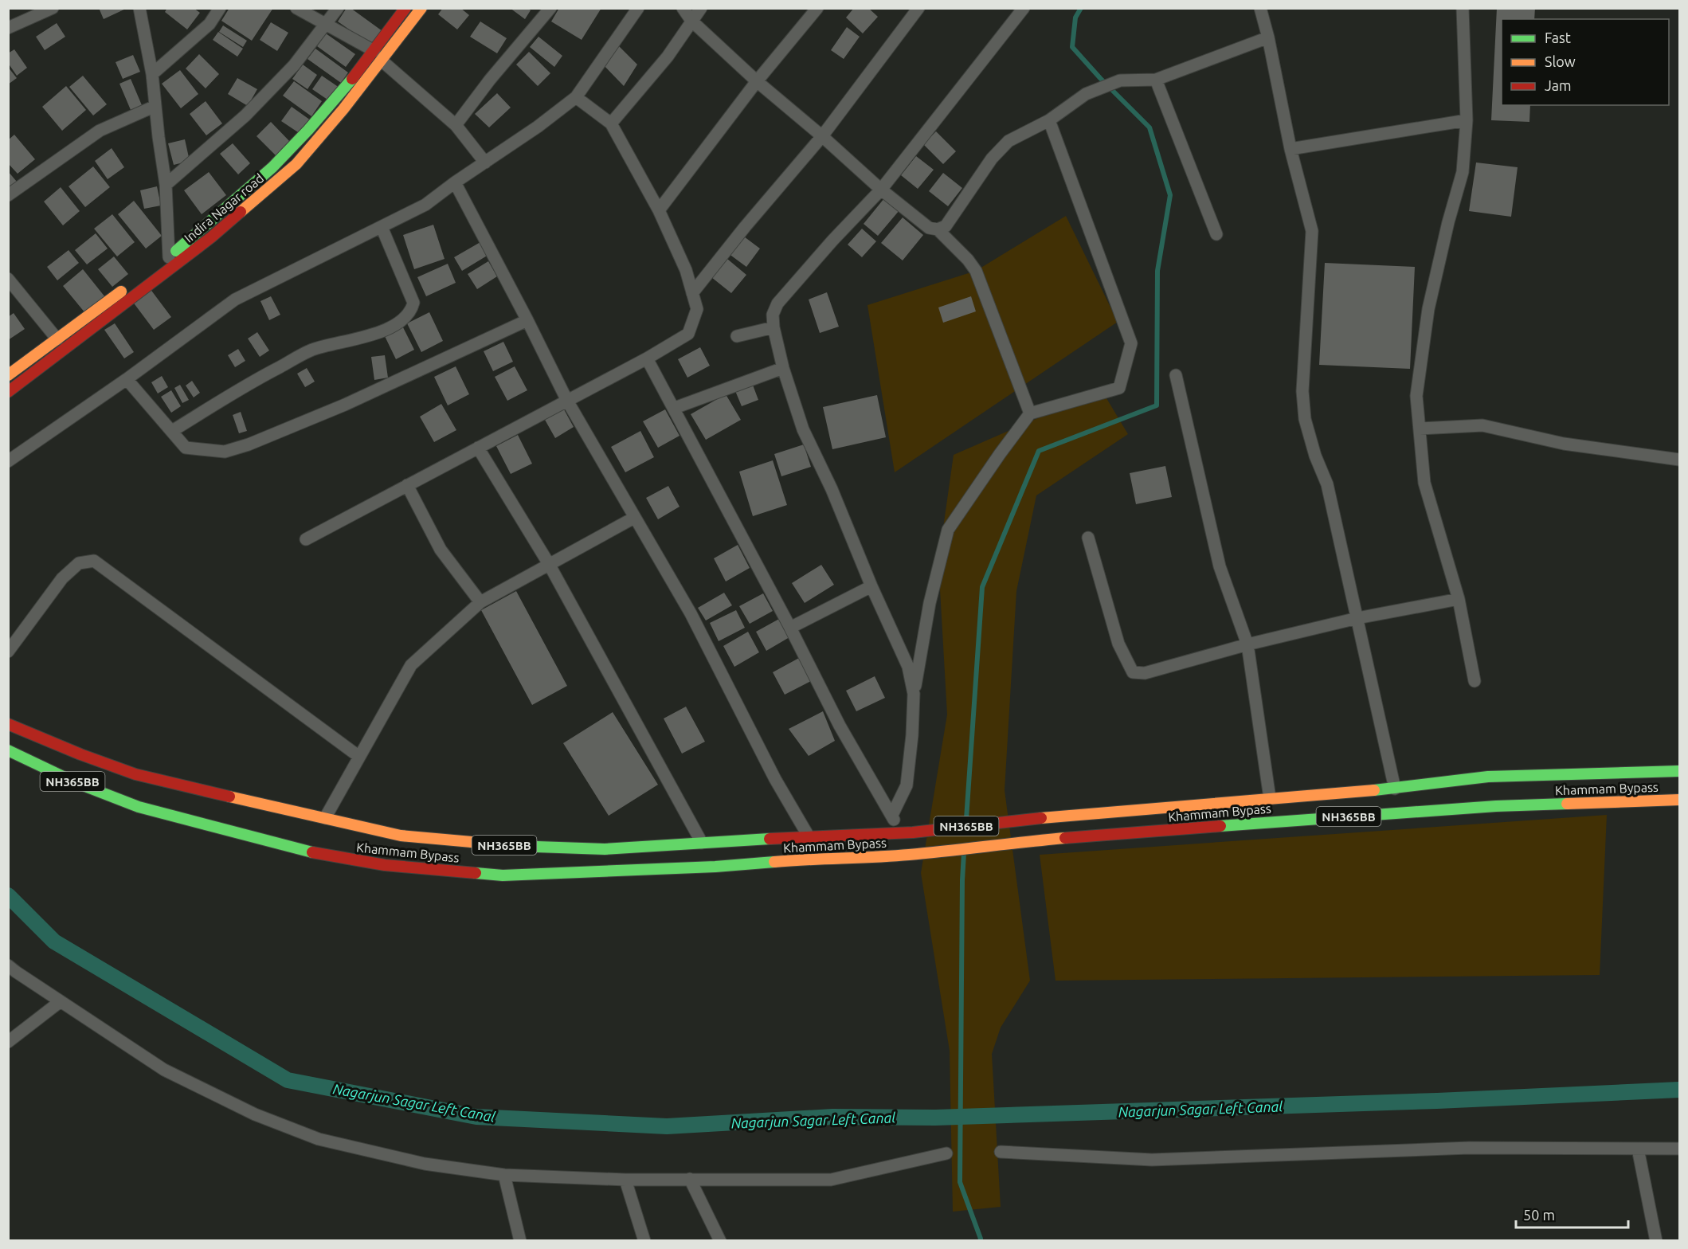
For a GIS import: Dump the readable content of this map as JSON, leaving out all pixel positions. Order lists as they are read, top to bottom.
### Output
{
  "streets": {
    "main road": ["Indira Nagar road", "NH365BB", "Khammam Bypass"]
  },
  "water": ["Nagarjun Sagar Left Canal"],
  "legend": ["Fast", "Slow", "Jam"],
  "scale_bar": "50 m"
}
